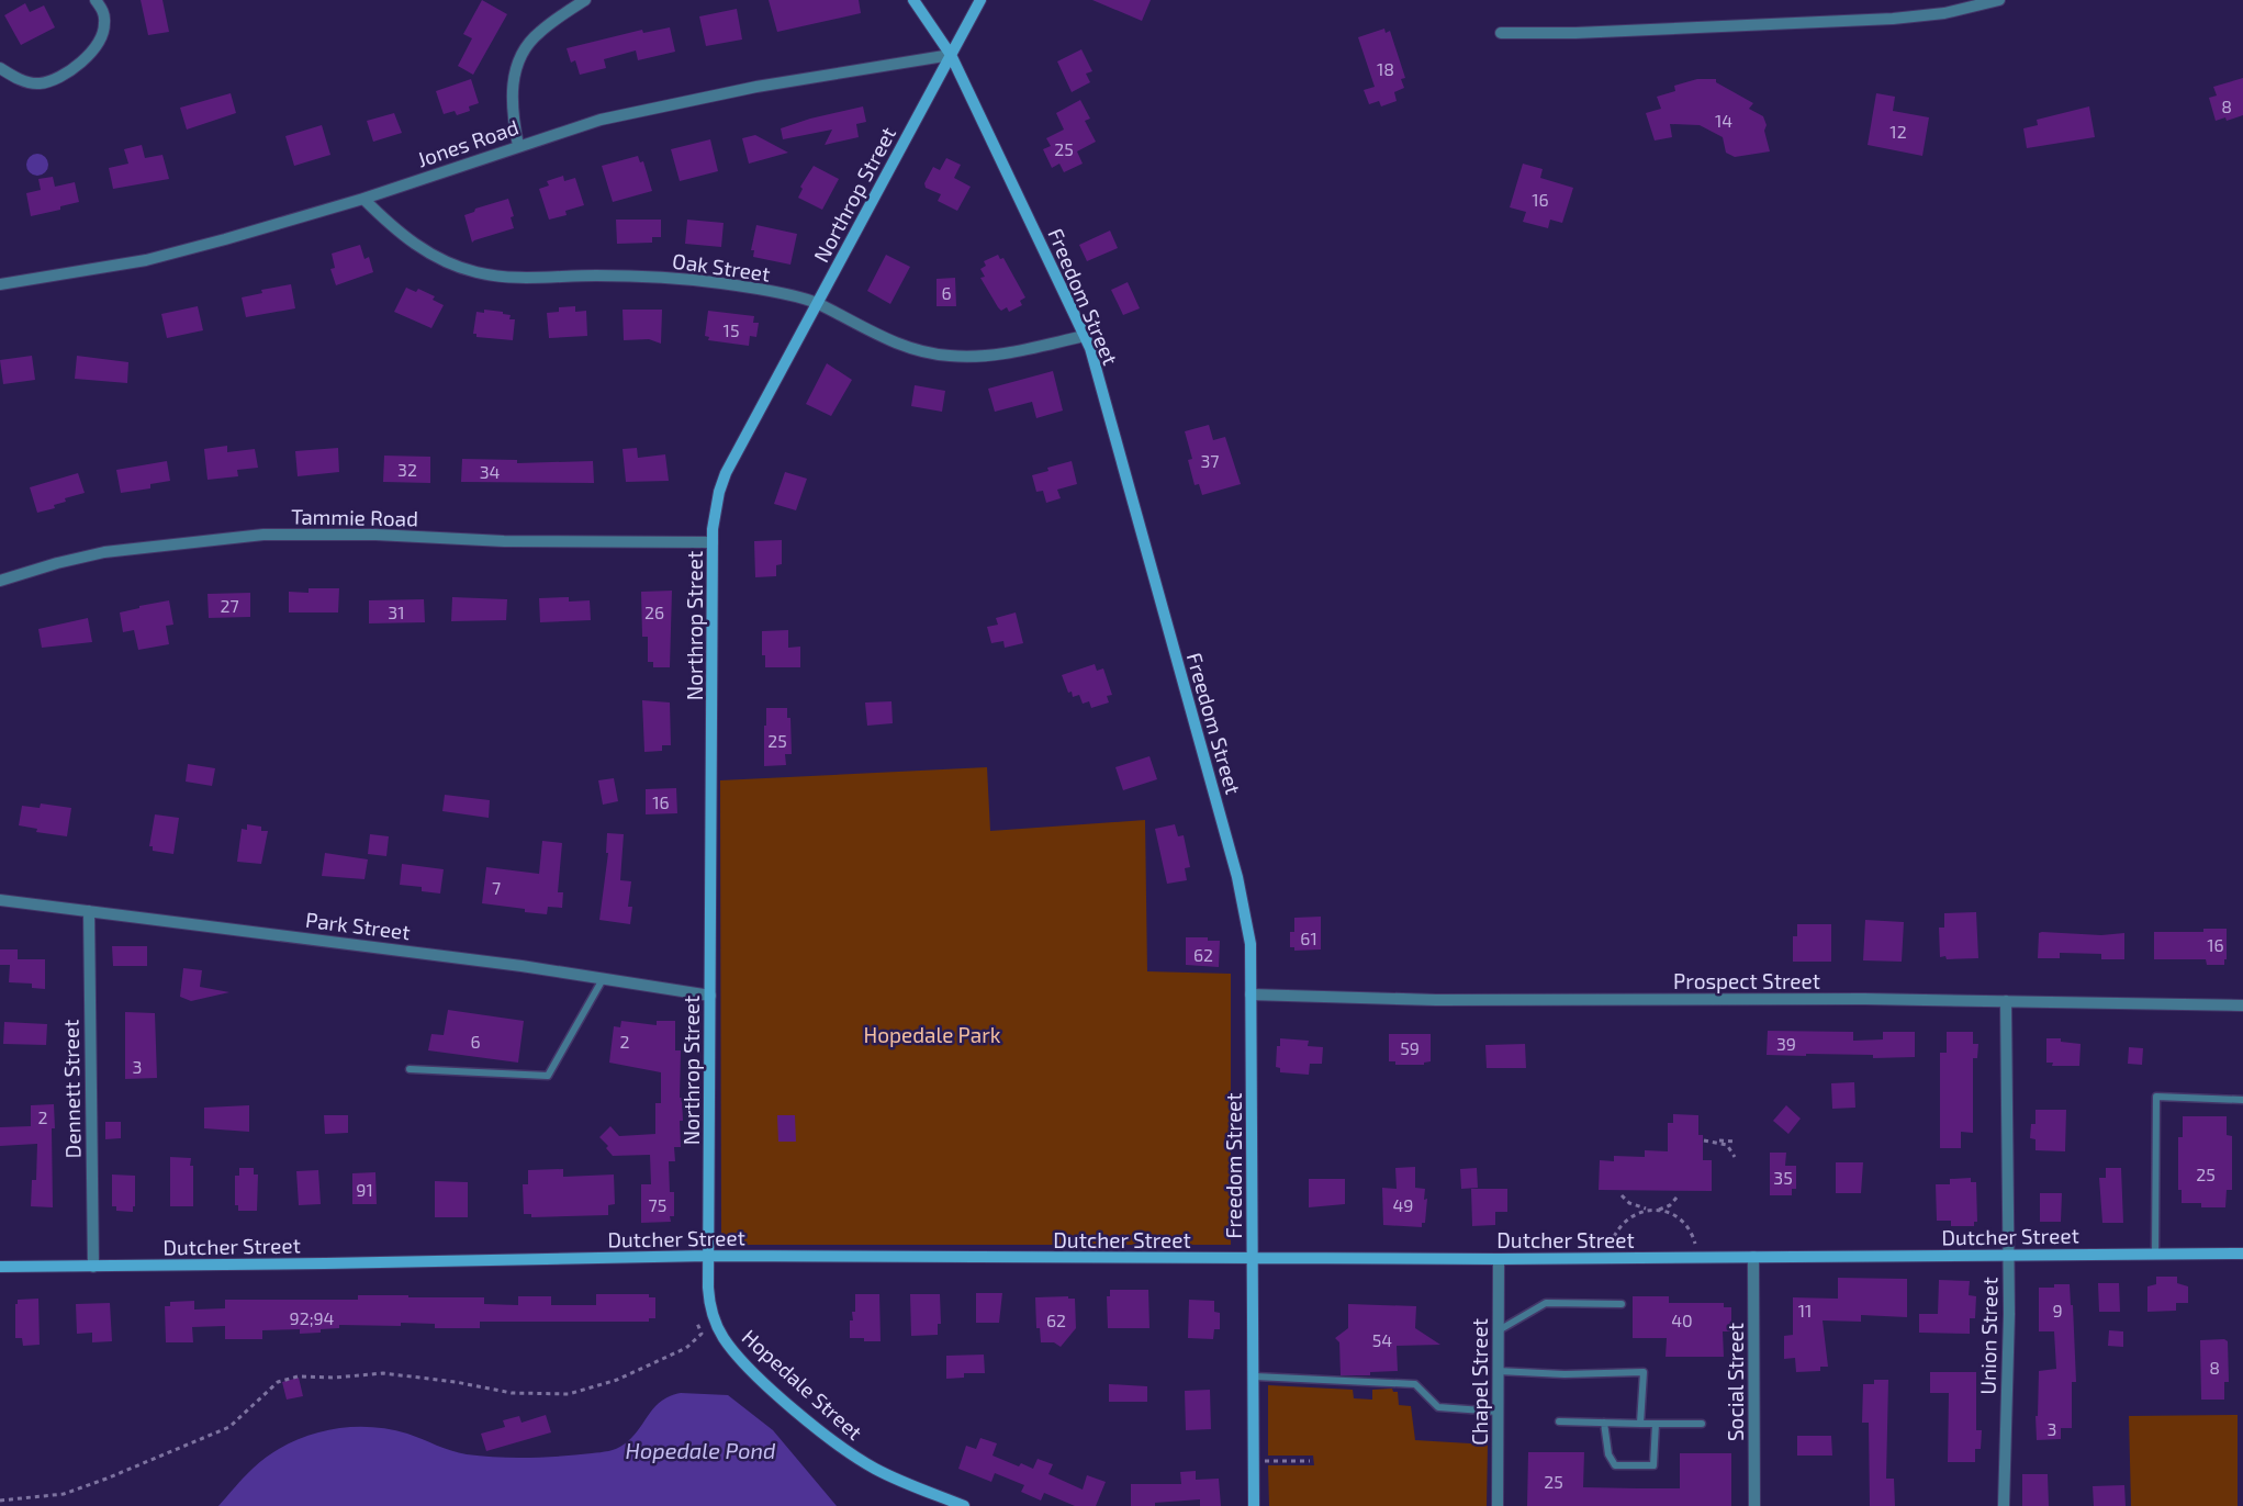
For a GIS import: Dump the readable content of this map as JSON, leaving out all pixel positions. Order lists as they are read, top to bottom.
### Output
{
  "streets": {
    "street": [
      "Jones Road",
      "Northrop Street",
      "Oak Street",
      "Freedom Street",
      "Tammie Road",
      "Park Street",
      "Prospect Street",
      "Dennett Street",
      "Dutcher Street",
      "Union Street",
      "Chapel Street",
      "Social Street",
      "Hopedale Street"
    ]
  },
  "crossings": [
    ["Jones Road", "Northrop Street"],
    ["Jones Road", "Oak Street"],
    ["Jones Road", "Freedom Street"],
    ["Northrop Street", "Oak Street"],
    ["Northrop Street", "Freedom Street"],
    ["Northrop Street", "Tammie Road"],
    ["Northrop Street", "Park Street"],
    ["Northrop Street", "Dutcher Street"],
    ["Northrop Street", "Hopedale Street"],
    ["Oak Street", "Freedom Street"],
    ["Freedom Street", "Prospect Street"],
    ["Freedom Street", "Dutcher Street"],
    ["Park Street", "Dennett Street"],
    ["Prospect Street", "Union Street"],
    ["Dennett Street", "Dutcher Street"],
    ["Dutcher Street", "Union Street"],
    ["Dutcher Street", "Chapel Street"],
    ["Dutcher Street", "Social Street"],
    ["Dutcher Street", "Hopedale Street"]
  ],
  "water": ["Hopedale Pond"],
  "parks": ["Hopedale Park"],
  "house_numbers": [
    "18",
    "8",
    "14",
    "12",
    "25",
    "16",
    "6",
    "15",
    "37",
    "32",
    "34",
    "27",
    "31",
    "26",
    "25",
    "16",
    "7",
    "61",
    "16",
    "62",
    "6",
    "2",
    "39",
    "59",
    "3",
    "2",
    "25",
    "35",
    "91",
    "75",
    "49",
    "11",
    "9",
    "92;94",
    "62",
    "40",
    "54",
    "8",
    "3",
    "25"
  ]
}
